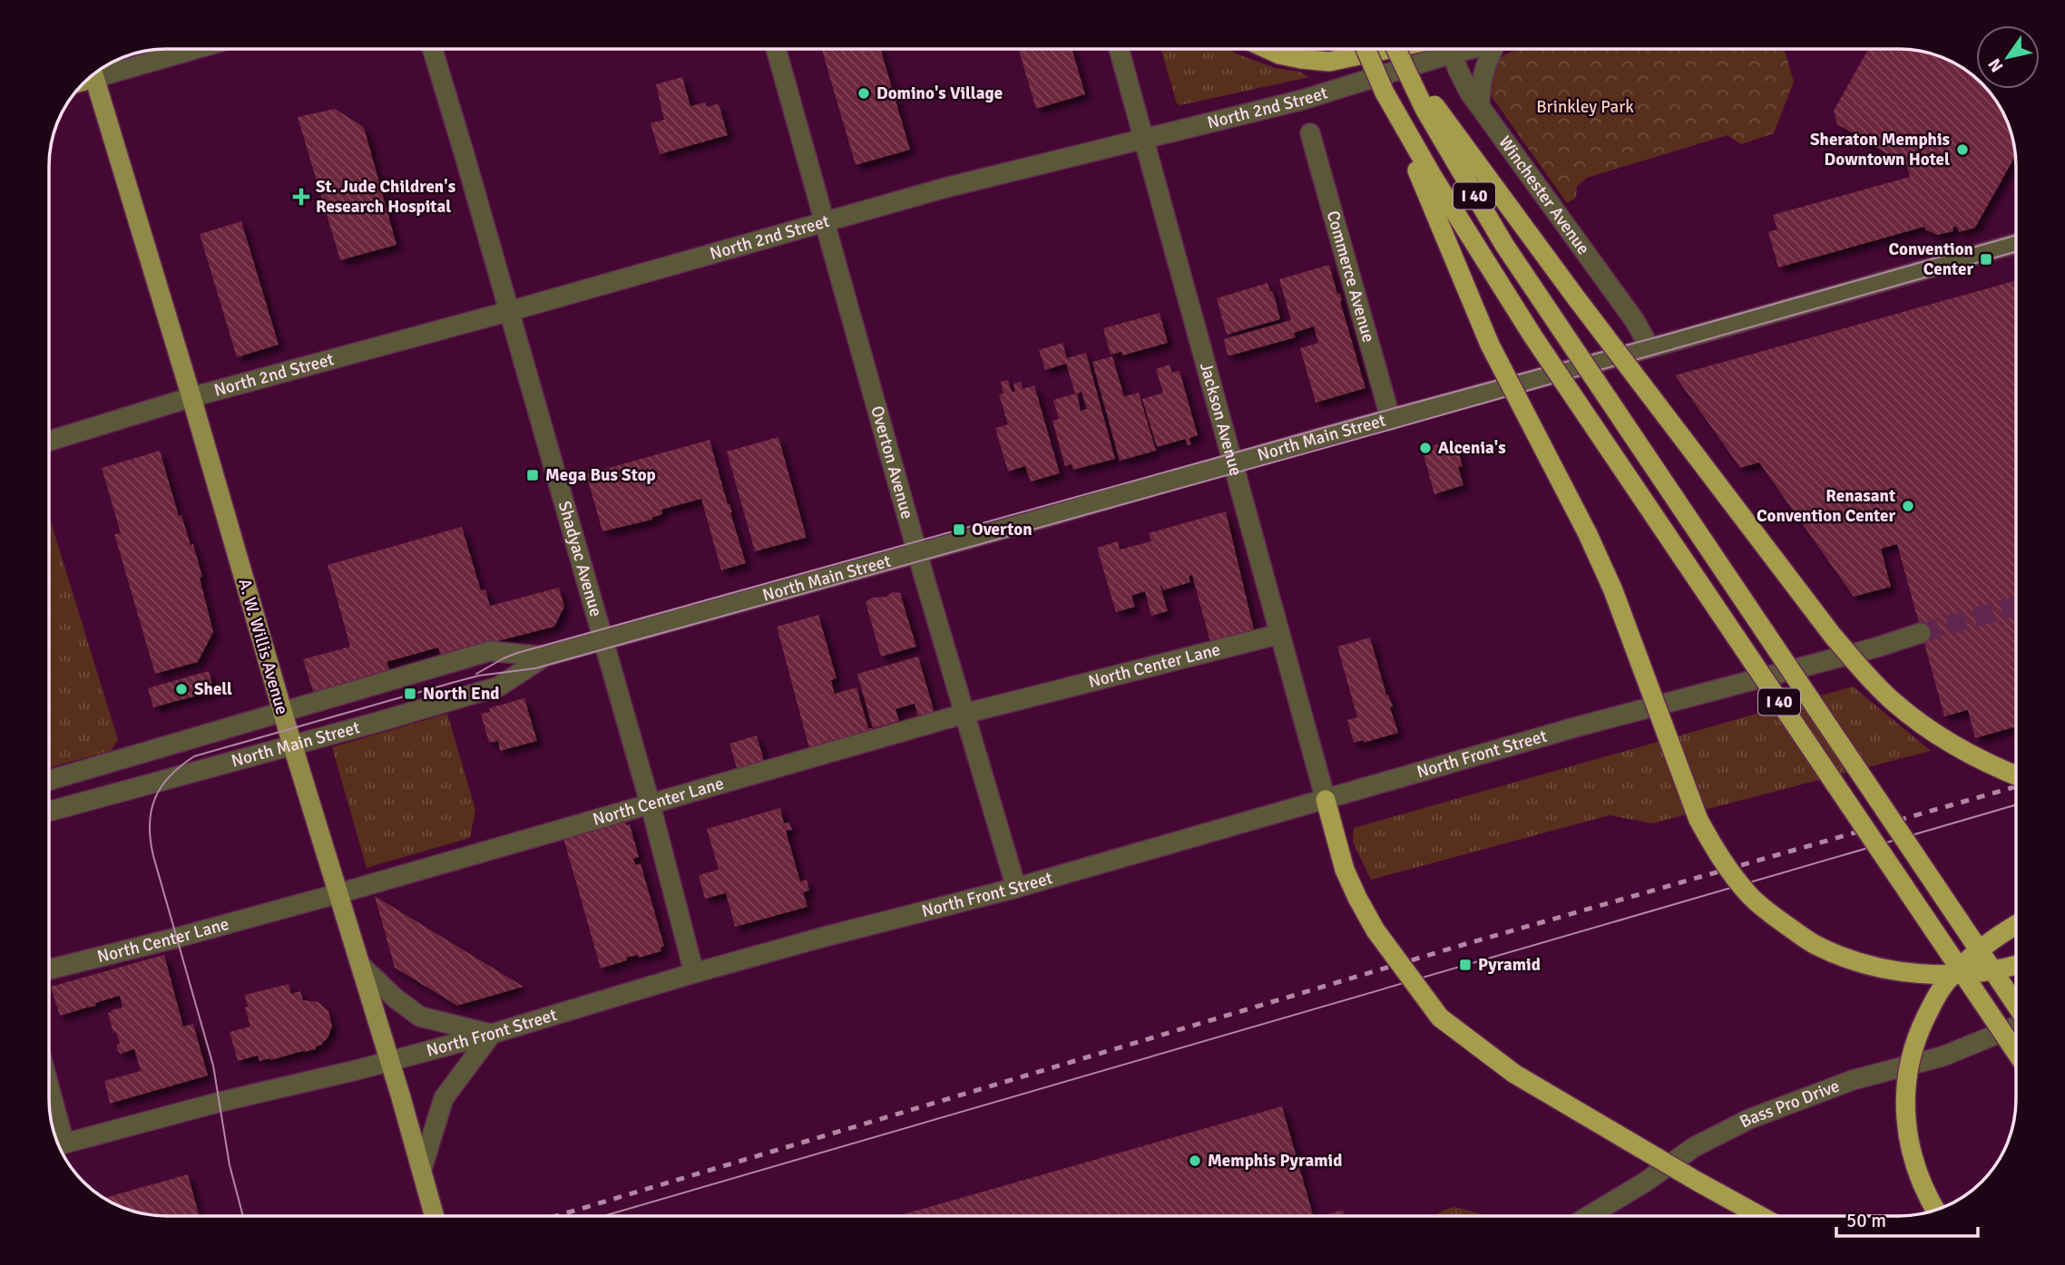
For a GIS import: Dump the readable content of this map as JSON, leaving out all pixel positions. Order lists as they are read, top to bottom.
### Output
{
  "streets": {
    "highway": ["I 40"],
    "main road": ["A. W. Willis Avenue"],
    "street": [
      "North 2nd Street",
      "Winchester Avenue",
      "Commerce Avenue",
      "Jackson Avenue",
      "North Main Street",
      "Overton Avenue",
      "Shadyac Avenue",
      "North Center Lane",
      "North Front Street",
      "Bass Pro Drive"
    ]
  },
  "crossings": [
    ["North 2nd Street", "Jackson Avenue"],
    ["North 2nd Street", "Overton Avenue"],
    ["North 2nd Street", "Shadyac Avenue"],
    ["North 2nd Street", "A. W. Willis Avenue"],
    ["Winchester Avenue", "North Main Street"],
    ["Commerce Avenue", "North Main Street"],
    ["Jackson Avenue", "North Main Street"],
    ["Jackson Avenue", "North Center Lane"],
    ["Jackson Avenue", "North Front Street"],
    ["North Main Street", "Overton Avenue"],
    ["North Main Street", "Shadyac Avenue"],
    ["North Main Street", "A. W. Willis Avenue"],
    ["Overton Avenue", "North Center Lane"],
    ["Overton Avenue", "North Front Street"],
    ["Shadyac Avenue", "North Center Lane"],
    ["Shadyac Avenue", "North Front Street"],
    ["A. W. Willis Avenue", "North Center Lane"],
    ["A. W. Willis Avenue", "North Front Street"]
  ],
  "parks": ["Brinkley Park"],
  "places": {
    "other": [
      "Domino's Village",
      "Sheraton Memphis Downtown Hotel",
      "Alcenia's",
      "Renasant Convention Center",
      "Shell",
      "Memphis Pyramid"
    ],
    "health": ["St. Jude Children's Research Hospital"],
    "transit": [
      "Convention Center",
      "Mega Bus Stop",
      "Overton",
      "North End",
      "Pyramid"
    ]
  },
  "scale_bar": "50 m",
  "north": "bottom left"
}
